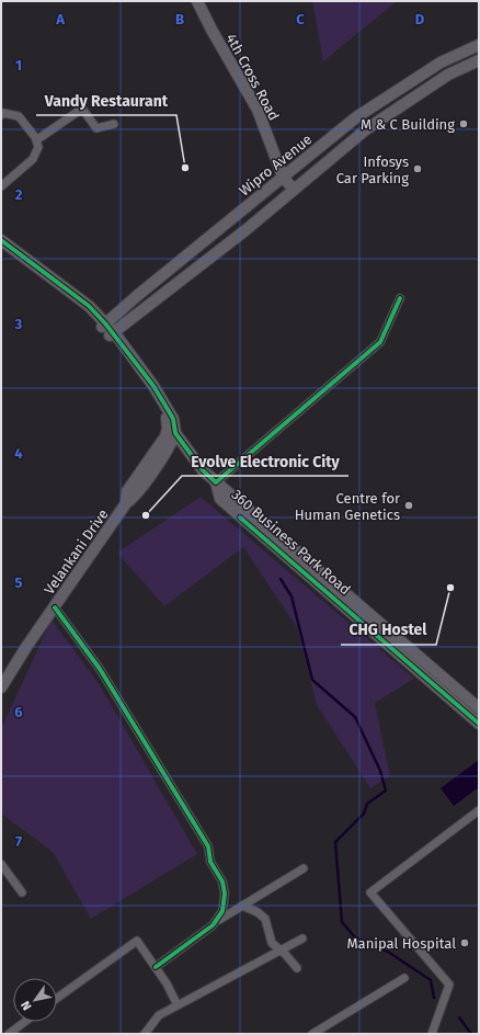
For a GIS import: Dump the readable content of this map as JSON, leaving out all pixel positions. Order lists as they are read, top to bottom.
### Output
{
  "streets": {
    "main road": [
      "4th Cross Road",
      "Wipro Avenue",
      "360 Business Park Road",
      "Velankani Drive"
    ]
  },
  "crossings": [
    ["4th Cross Road", "Wipro Avenue"]
  ],
  "places": [
    "M & C Building",
    "Vandy Restaurant",
    "Infosys Car Parking",
    "Centre for Human Genetics",
    "Evolve Electronic City",
    "CHG Hostel",
    "Manipal Hospital"
  ],
  "north": "bottom left",
  "grid": {
    "columns": [
      "A",
      "B",
      "C",
      "D"
    ],
    "rows": [
      "1",
      "2",
      "3",
      "4",
      "5",
      "6",
      "7"
    ]
  }
}
